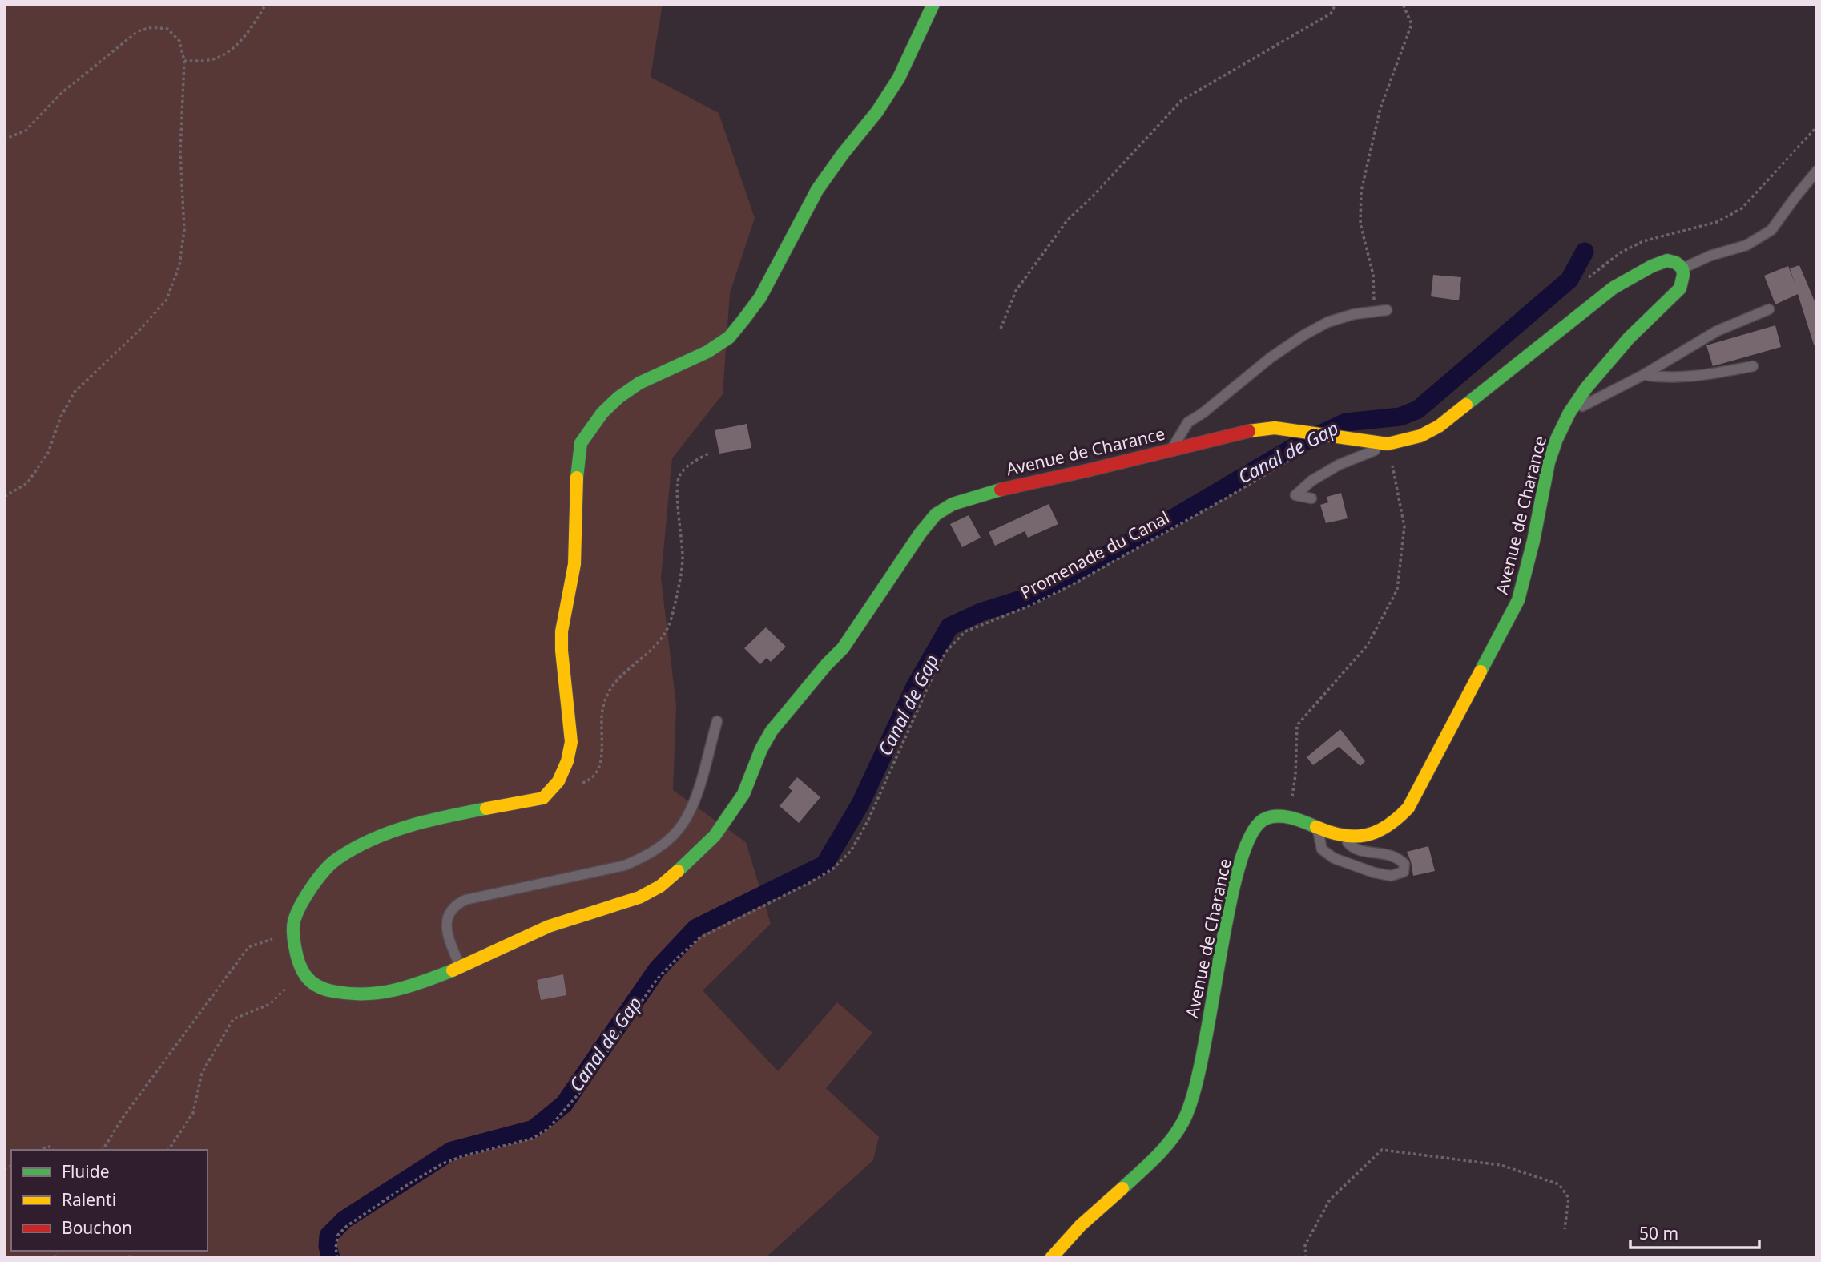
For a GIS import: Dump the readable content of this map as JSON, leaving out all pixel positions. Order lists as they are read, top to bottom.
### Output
{
  "streets": {
    "street": ["Avenue de Charance"],
    "path": ["Promenade du Canal"]
  },
  "water": ["Canal de Gap"],
  "legend": ["Fluide", "Ralenti", "Bouchon"],
  "scale_bar": "50 m"
}
